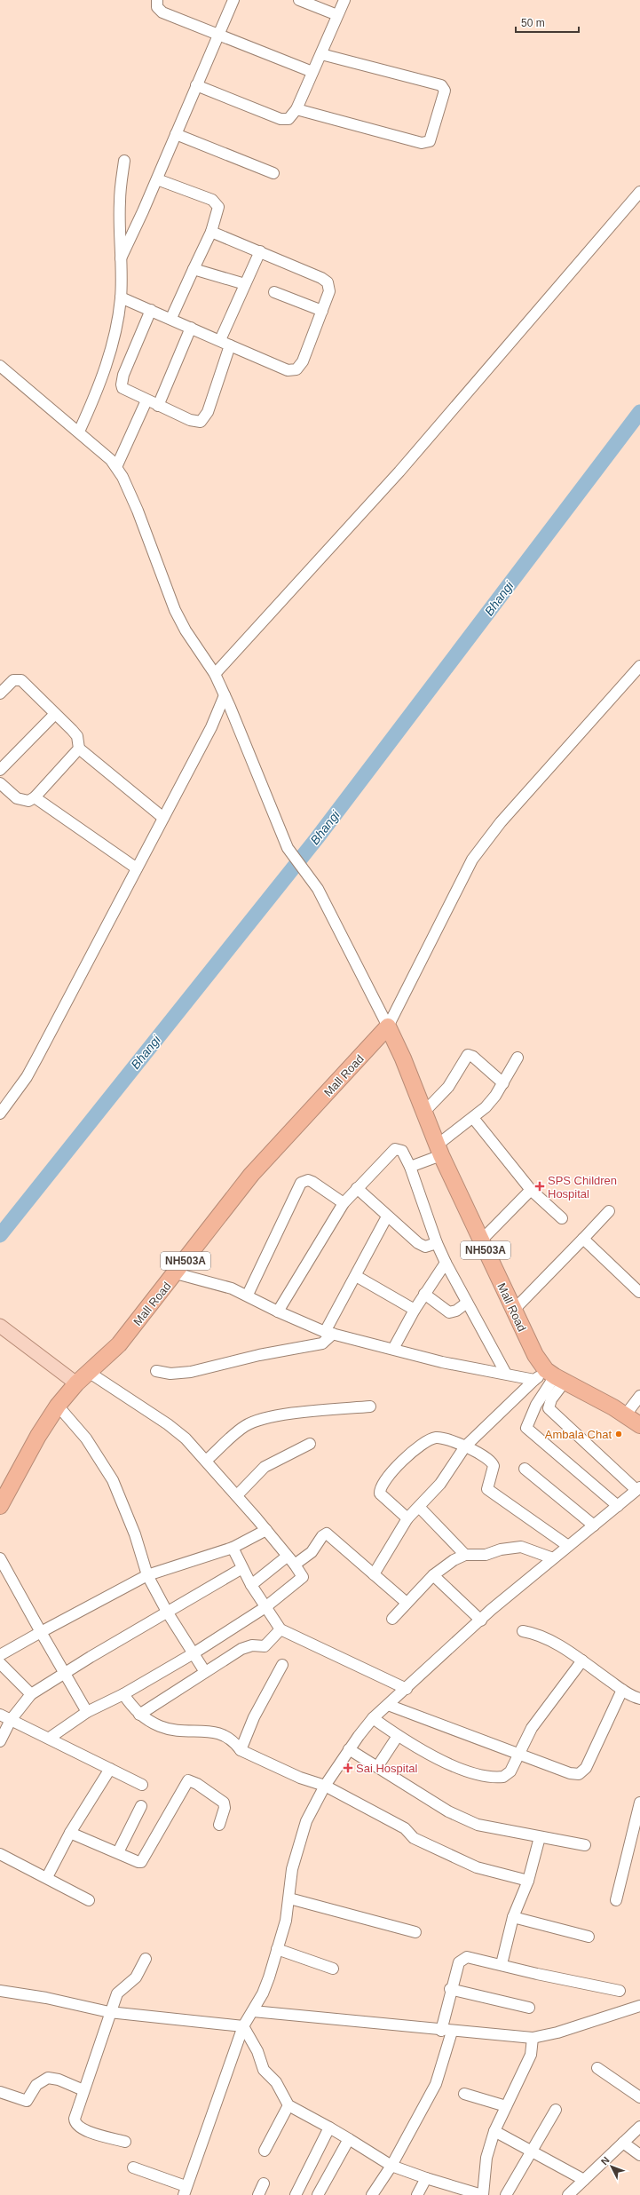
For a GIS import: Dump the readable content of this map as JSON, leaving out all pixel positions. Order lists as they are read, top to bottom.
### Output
{
  "streets": {
    "highway": ["Mall Road", "NH503A"]
  },
  "water": ["Bhangi"],
  "places": {
    "health": ["SPS Children Hospital", "Sai Hospital"],
    "other": ["Ambala Chat"]
  },
  "scale_bar": "50 m",
  "north": "top left"
}
